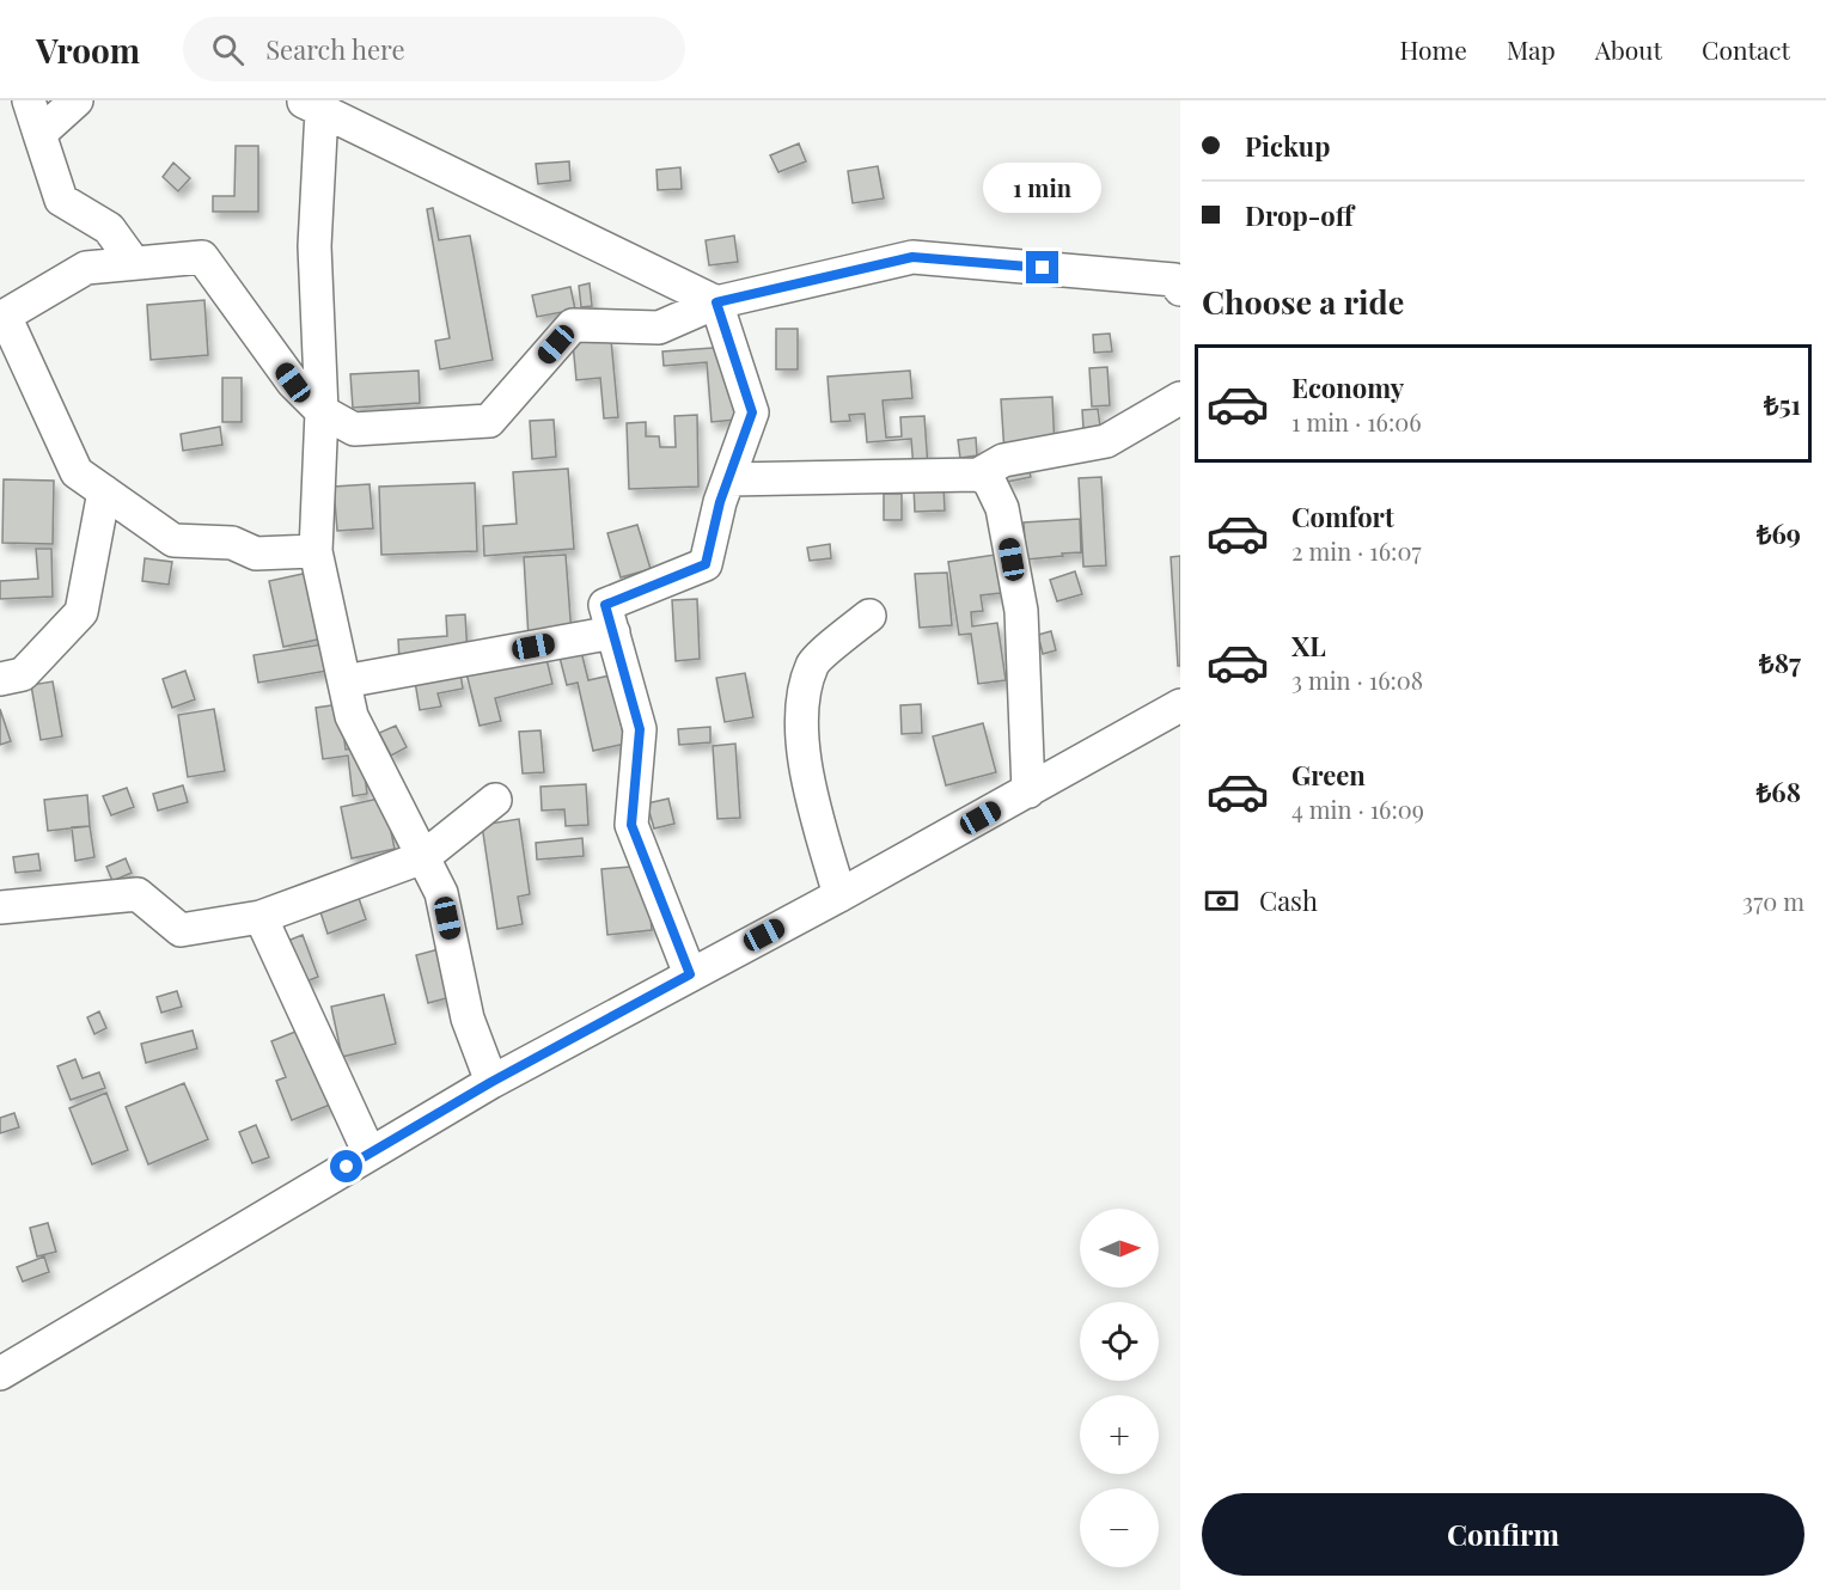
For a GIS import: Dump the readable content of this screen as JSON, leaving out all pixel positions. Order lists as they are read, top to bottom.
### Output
{
  "north": "right",
  "page": {
    "header": "Vroom",
    "search": "Search here",
    "nav": [
      "Home",
      "Map",
      "About",
      "Contact"
    ],
    "banner": ["Pickup", "Drop-off"],
    "bubble": "1 min",
    "heading": "Choose a ride",
    "list": [
      {
        "name": "Economy",
        "note": "1 min · 16:06",
        "value": "₺51"
      },
      {
        "name": "Comfort",
        "note": "2 min · 16:07",
        "value": "₺69"
      },
      {
        "name": "XL",
        "note": "3 min · 16:08",
        "value": "₺87"
      },
      {
        "name": "Green",
        "note": "4 min · 16:09",
        "value": "₺68"
      }
    ],
    "pay": ["Cash", "370 m"],
    "map_buttons": ["+", "−"],
    "buttons": "Confirm"
  }
}
